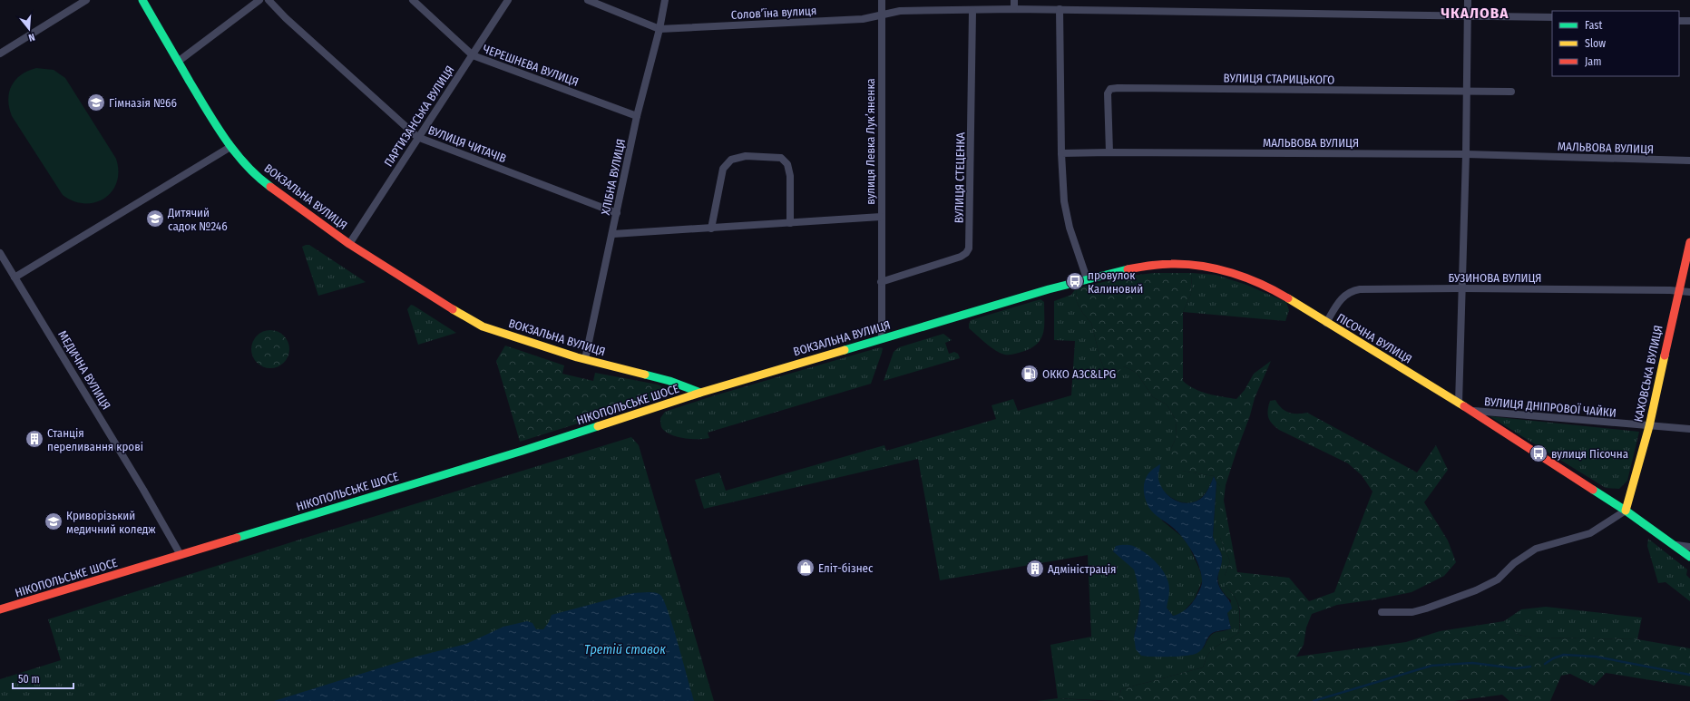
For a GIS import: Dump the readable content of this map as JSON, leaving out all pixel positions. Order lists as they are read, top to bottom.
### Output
{
  "streets": {
    "main road": [
      "ВОКЗАЛЬНА ВУЛИЦЯ",
      "ПІСОЧНА ВУЛИЦЯ",
      "КАХОВСЬКА ВУЛИЦЯ",
      "НІКОПОЛЬСЬКЕ ШОСЕ"
    ],
    "street": [
      "Соловʼїна вулиця",
      "ЧЕРЕШНЕВА ВУЛИЦЯ",
      "ВУЛИЦЯ СТАРИЦЬКОГО",
      "ПАРТИЗАНСЬКА ВУЛИЦЯ",
      "вулиця Левка Лукʼяненка",
      "МАЛЬВОВА ВУЛИЦЯ",
      "ВУЛИЦЯ ЧИТАЧІВ",
      "ХЛІБНА ВУЛИЦЯ",
      "ВУЛИЦЯ СТЕЦЕНКА",
      "БУЗИНОВА ВУЛИЦЯ",
      "МЕДИЧНА ВУЛИЦЯ",
      "ВУЛИЦЯ ДНІПРОВОЇ ЧАЙКИ"
    ]
  },
  "crossings": [
    ["Соловʼїна вулиця", "вулиця Левка Лукʼяненка"],
    ["Соловʼїна вулиця", "ХЛІБНА ВУЛИЦЯ"],
    ["Соловʼїна вулиця", "ВУЛИЦЯ СТЕЦЕНКА"],
    ["ЧЕРЕШНЕВА ВУЛИЦЯ", "ПАРТИЗАНСЬКА ВУЛИЦЯ"],
    ["ЧЕРЕШНЕВА ВУЛИЦЯ", "ХЛІБНА ВУЛИЦЯ"],
    ["ВУЛИЦЯ СТАРИЦЬКОГО", "МАЛЬВОВА ВУЛИЦЯ"],
    ["ПАРТИЗАНСЬКА ВУЛИЦЯ", "ВУЛИЦЯ ЧИТАЧІВ"],
    ["ПАРТИЗАНСЬКА ВУЛИЦЯ", "ВОКЗАЛЬНА ВУЛИЦЯ"],
    ["вулиця Левка Лукʼяненка", "ВУЛИЦЯ СТЕЦЕНКА"],
    ["вулиця Левка Лукʼяненка", "ВОКЗАЛЬНА ВУЛИЦЯ"],
    ["ВУЛИЦЯ ЧИТАЧІВ", "ХЛІБНА ВУЛИЦЯ"],
    ["ХЛІБНА ВУЛИЦЯ", "ВОКЗАЛЬНА ВУЛИЦЯ"],
    ["ВОКЗАЛЬНА ВУЛИЦЯ", "ПІСОЧНА ВУЛИЦЯ"],
    ["ВОКЗАЛЬНА ВУЛИЦЯ", "НІКОПОЛЬСЬКЕ ШОСЕ"],
    ["БУЗИНОВА ВУЛИЦЯ", "ПІСОЧНА ВУЛИЦЯ"],
    ["БУЗИНОВА ВУЛИЦЯ", "КАХОВСЬКА ВУЛИЦЯ"],
    ["ПІСОЧНА ВУЛИЦЯ", "КАХОВСЬКА ВУЛИЦЯ"],
    ["ПІСОЧНА ВУЛИЦЯ", "ВУЛИЦЯ ДНІПРОВОЇ ЧАЙКИ"],
    ["МЕДИЧНА ВУЛИЦЯ", "НІКОПОЛЬСЬКЕ ШОСЕ"],
    ["КАХОВСЬКА ВУЛИЦЯ", "ВУЛИЦЯ ДНІПРОВОЇ ЧАЙКИ"]
  ],
  "districts": ["ЧКАЛОВА"],
  "water": ["Третій ставок"],
  "places": {
    "school or university": ["Гімназія №66", "Дитячий садок №246", "Криворізький медичний коледж"],
    "bus stop": ["провулок Калиновий", "вулиця Пісочна"],
    "fuel station": ["ОККО АЗС&LPG"],
    "building": ["Станція переливання крові", "Адміністрація"],
    "shop": ["Еліт-бізнес"]
  },
  "legend": ["Fast", "Slow", "Jam"],
  "scale_bar": "50 m",
  "north": "bottom"
}
